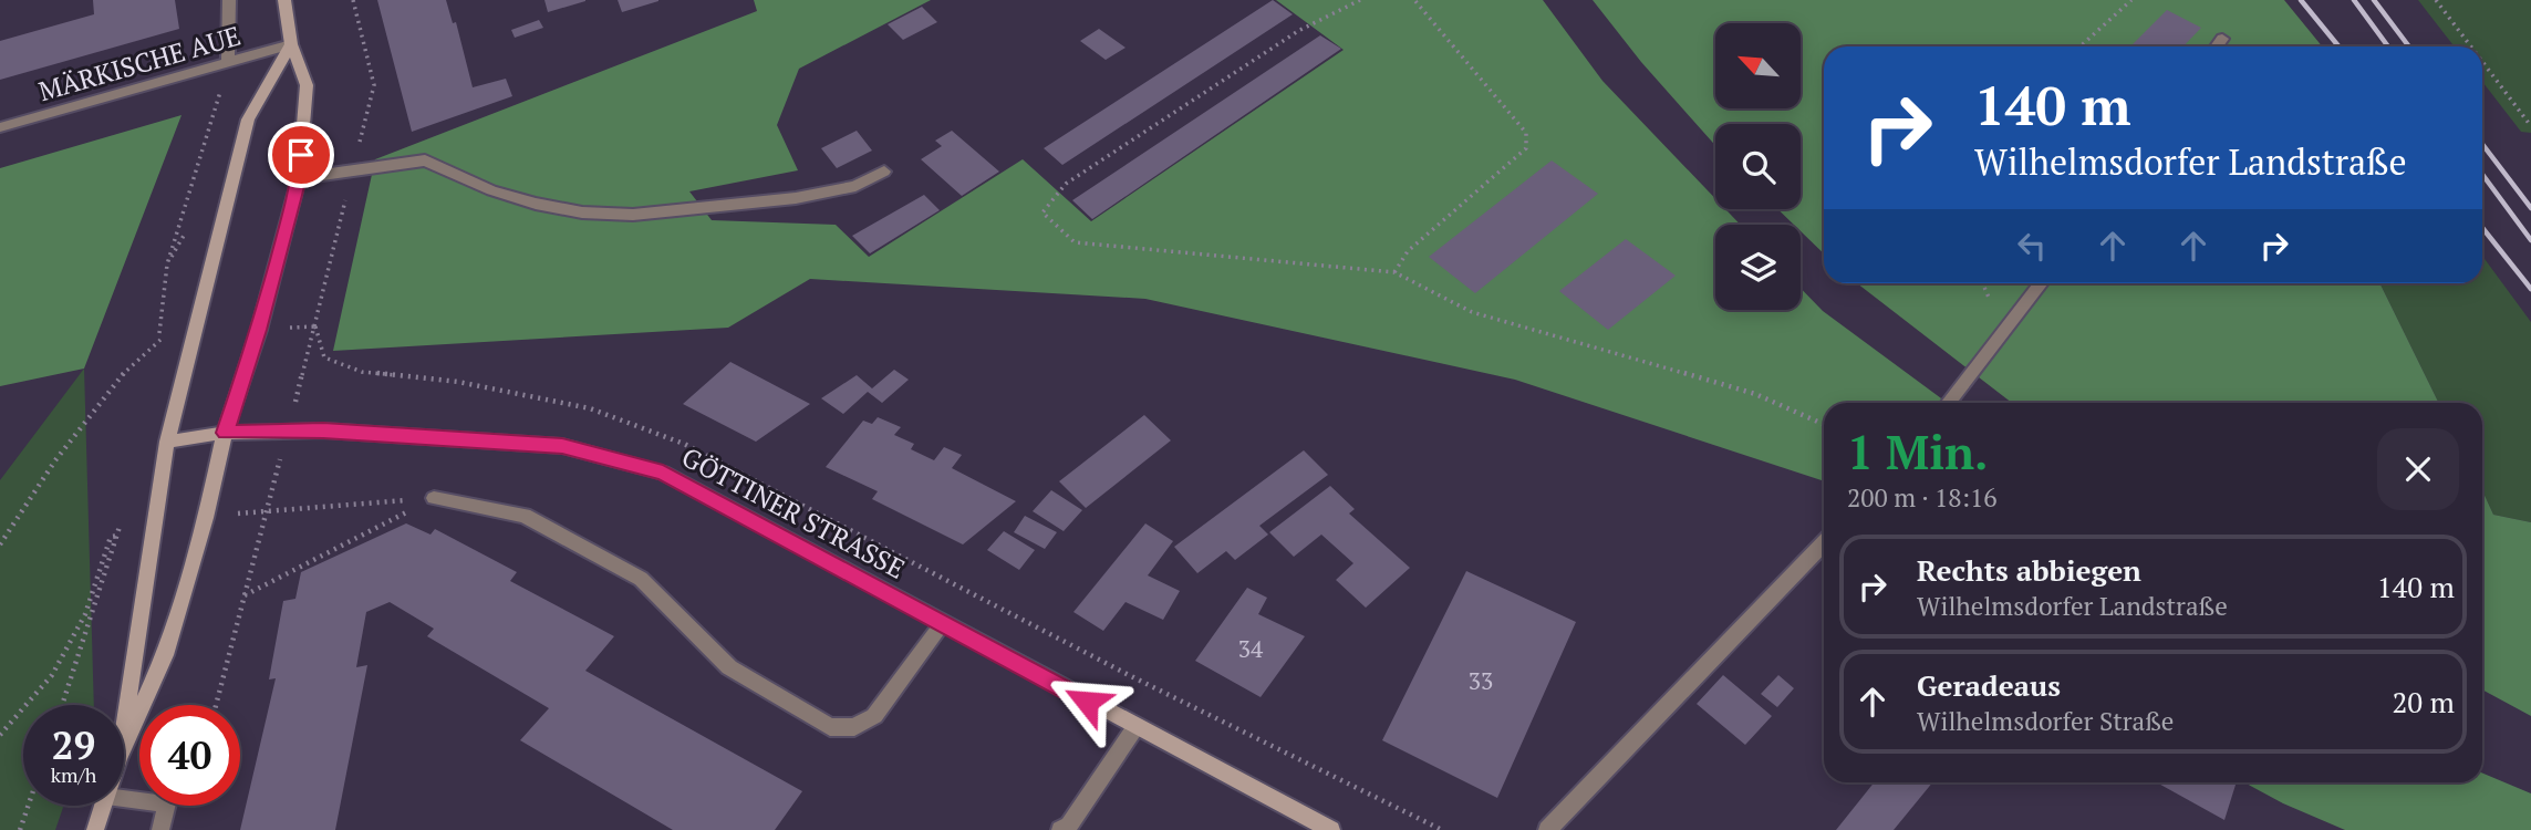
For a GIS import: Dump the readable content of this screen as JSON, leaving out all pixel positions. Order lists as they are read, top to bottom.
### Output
{
  "streets": {
    "main road": ["GÖTTINER STRASSE"],
    "street": ["MÄRKISCHE AUE"]
  },
  "house_numbers": ["34", "33"],
  "north": "top left",
  "page": {
    "turn": ["140 m", "Wilhelmsdorfer Landstraße"],
    "heading": ["1 Min.", "200 m · 18:16"],
    "list": [
      {
        "name": "Rechts abbiegen",
        "note": "Wilhelmsdorfer Landstraße",
        "value": "140 m"
      },
      {
        "name": "Geradeaus",
        "note": "Wilhelmsdorfer Straße",
        "value": "20 m"
      }
    ],
    "speed": "29 km/h",
    "limit": "40"
  }
}
